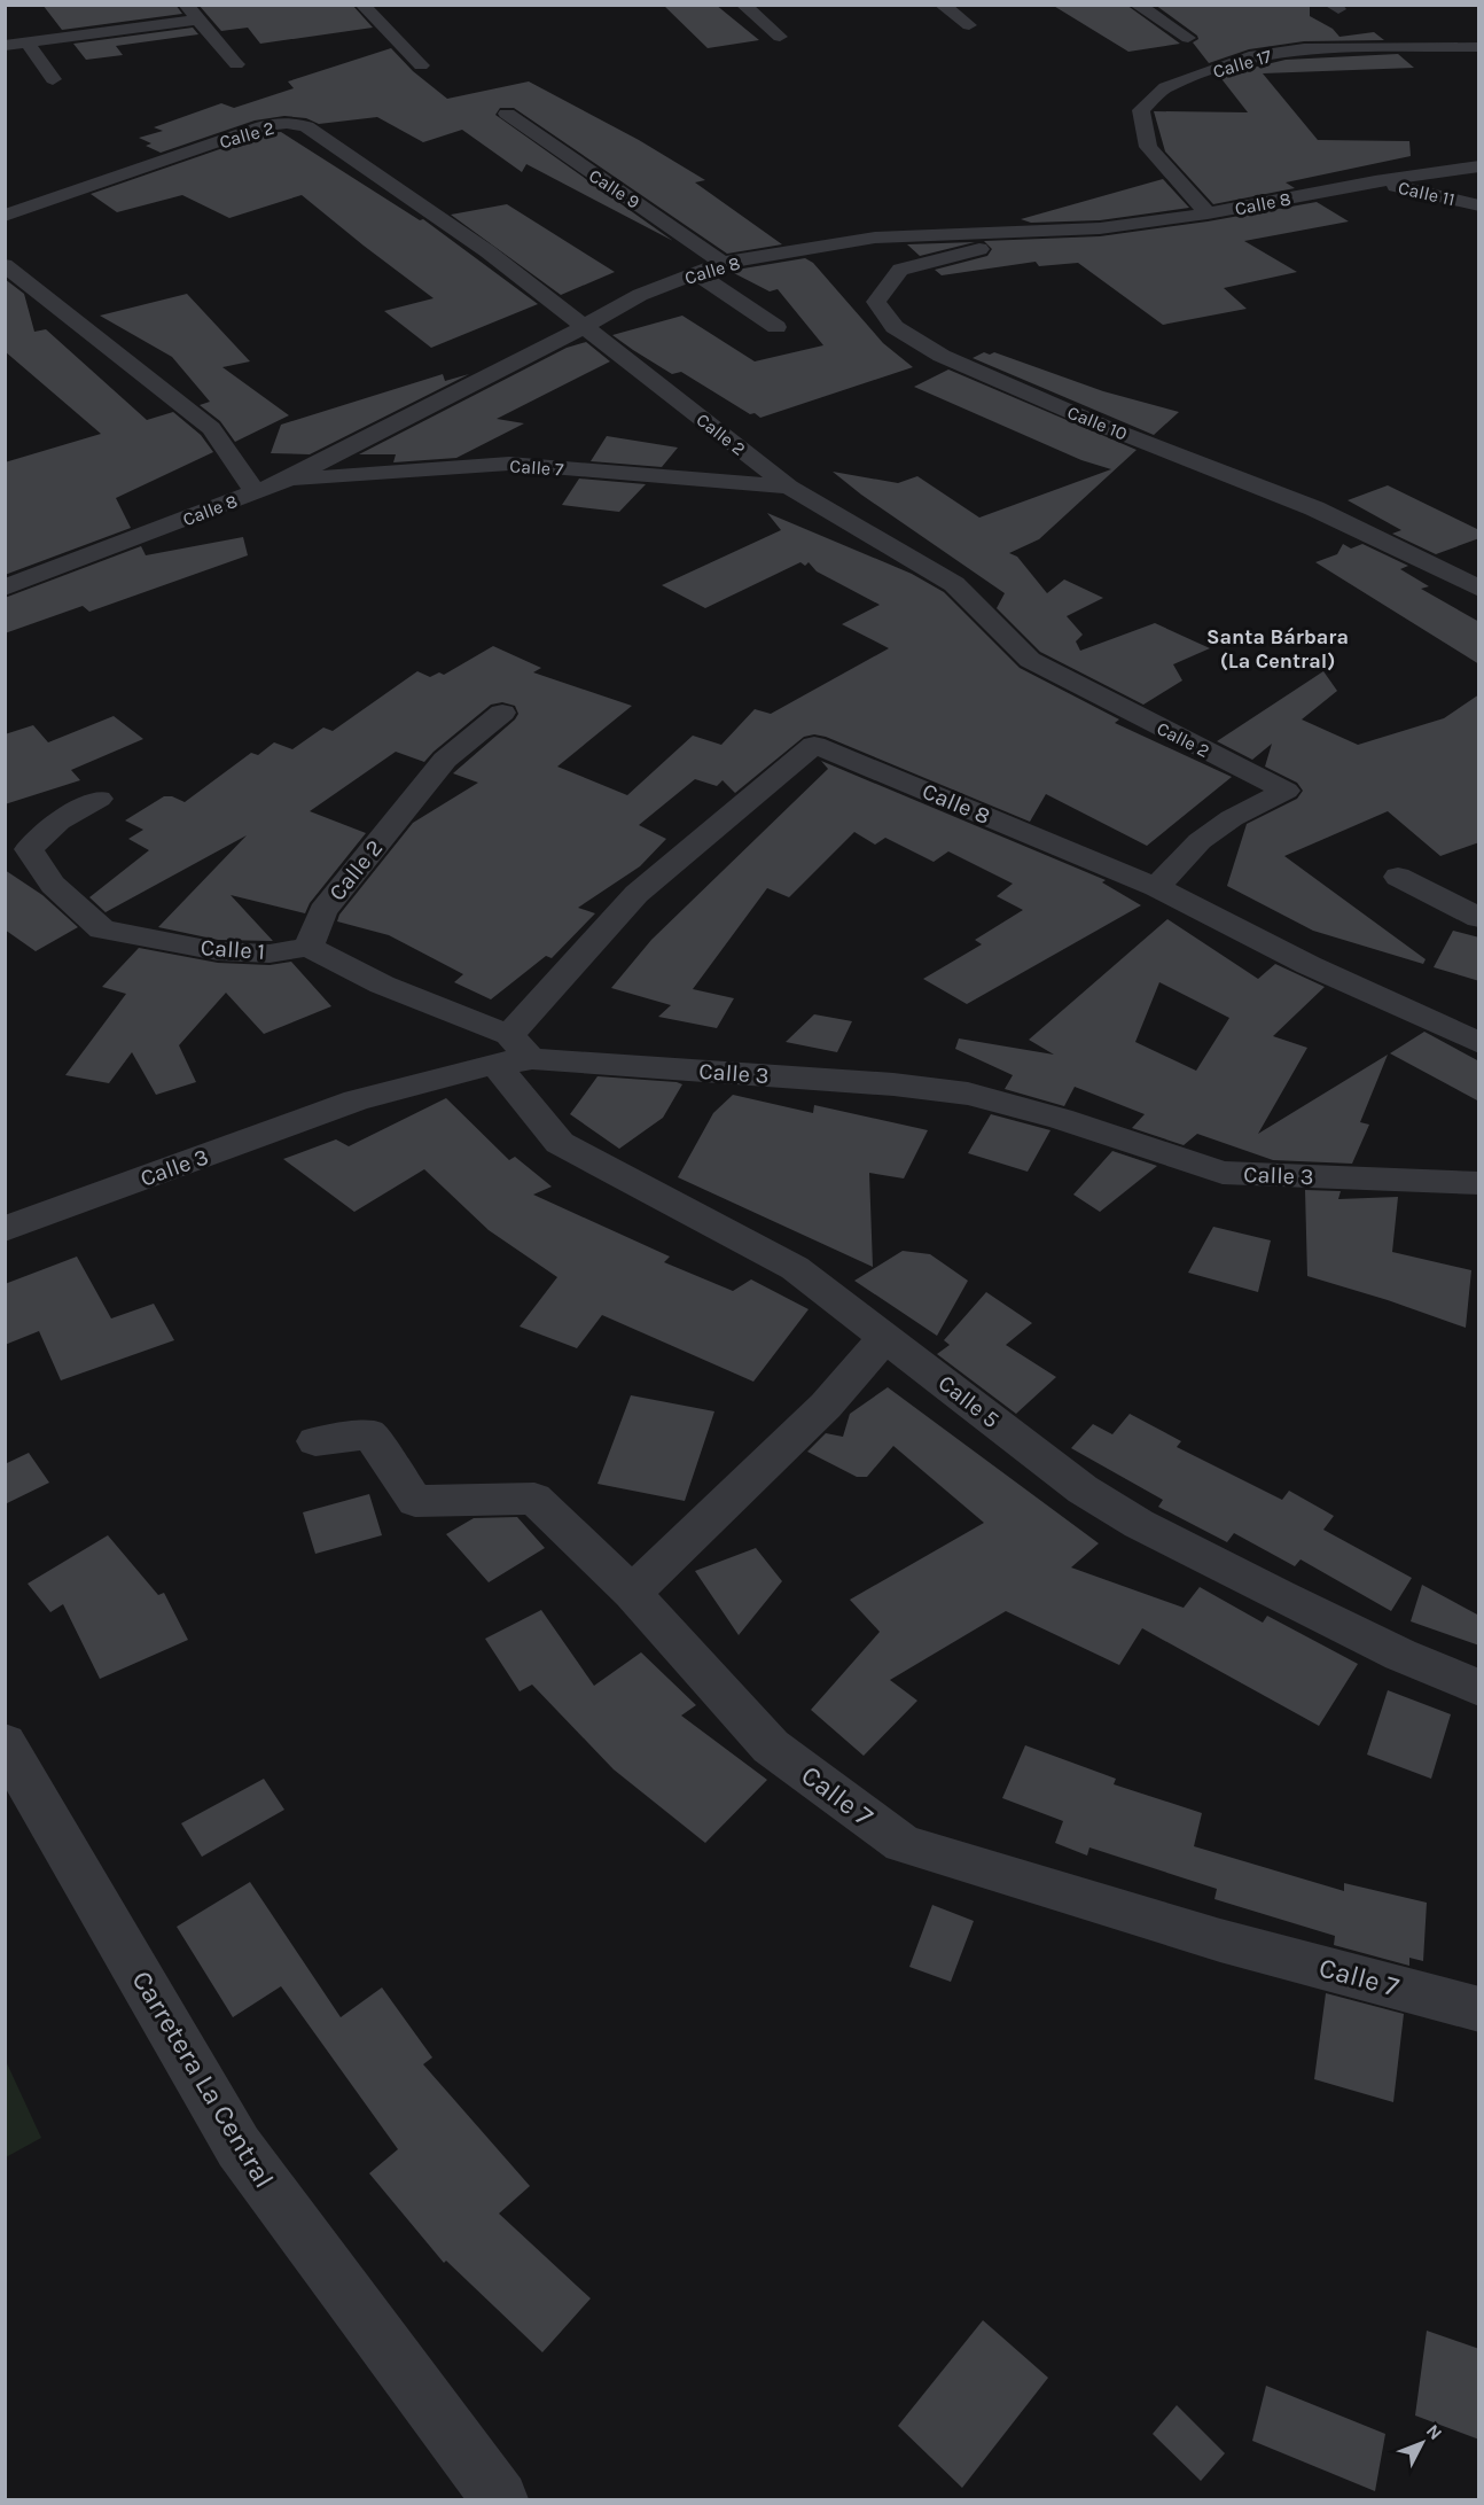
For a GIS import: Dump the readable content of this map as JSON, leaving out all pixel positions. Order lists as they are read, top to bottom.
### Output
{
  "streets": {
    "street": [
      "Calle 17",
      "Calle 2",
      "Calle 9",
      "Calle 11",
      "Calle 8",
      "Calle 10",
      "Calle 7",
      "Calle 1",
      "Calle 3",
      "Calle 5",
      "Carretera La Central"
    ]
  },
  "crossings": [
    ["Calle 17", "Calle 8"],
    ["Calle 2", "Calle 8"],
    ["Calle 2", "Calle 7"],
    ["Calle 2", "Calle 1"],
    ["Calle 9", "Calle 8"],
    ["Calle 11", "Calle 8"],
    ["Calle 8", "Calle 10"],
    ["Calle 8", "Calle 7"],
    ["Calle 8", "Calle 3"],
    ["Calle 8", "Calle 5"],
    ["Calle 3", "Calle 5"]
  ],
  "districts": ["Santa Bárbara (La Central)"],
  "north": "top right"
}
